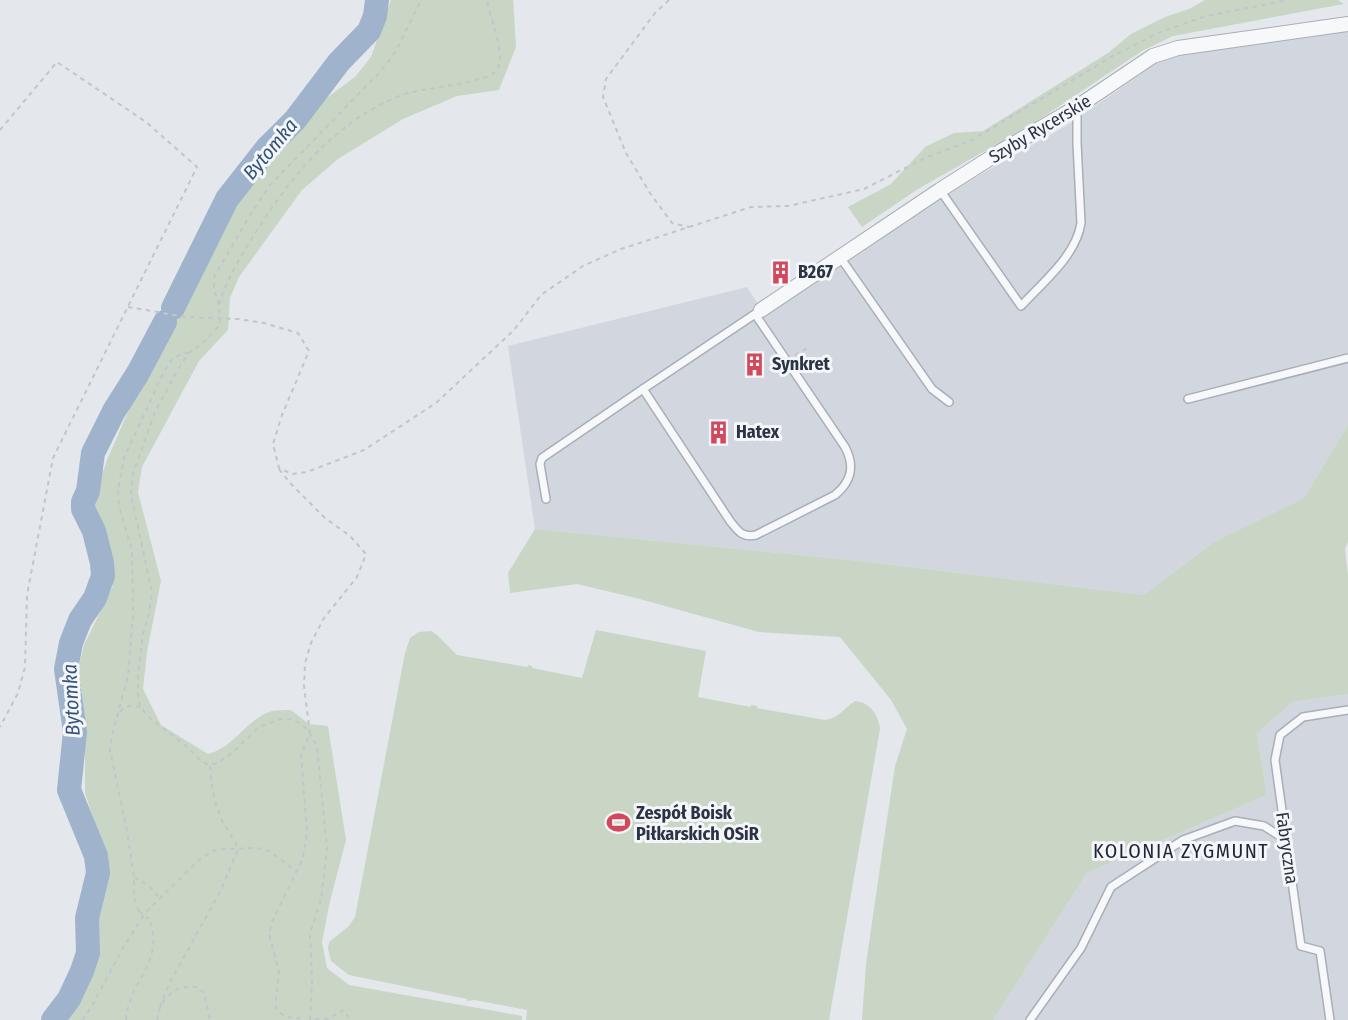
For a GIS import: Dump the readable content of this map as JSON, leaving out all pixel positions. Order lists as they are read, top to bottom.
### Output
{
  "streets": {
    "street": ["Szyby Rycerskie"],
    "lane": ["Fabryczna"]
  },
  "districts": ["KOLONIA ZYGMUNT"],
  "water": ["Bytomka"],
  "places": {
    "building": ["B267", "Synkret", "Hatex"],
    "sports": ["Zespół Boisk Piłkarskich OSiR"]
  }
}
